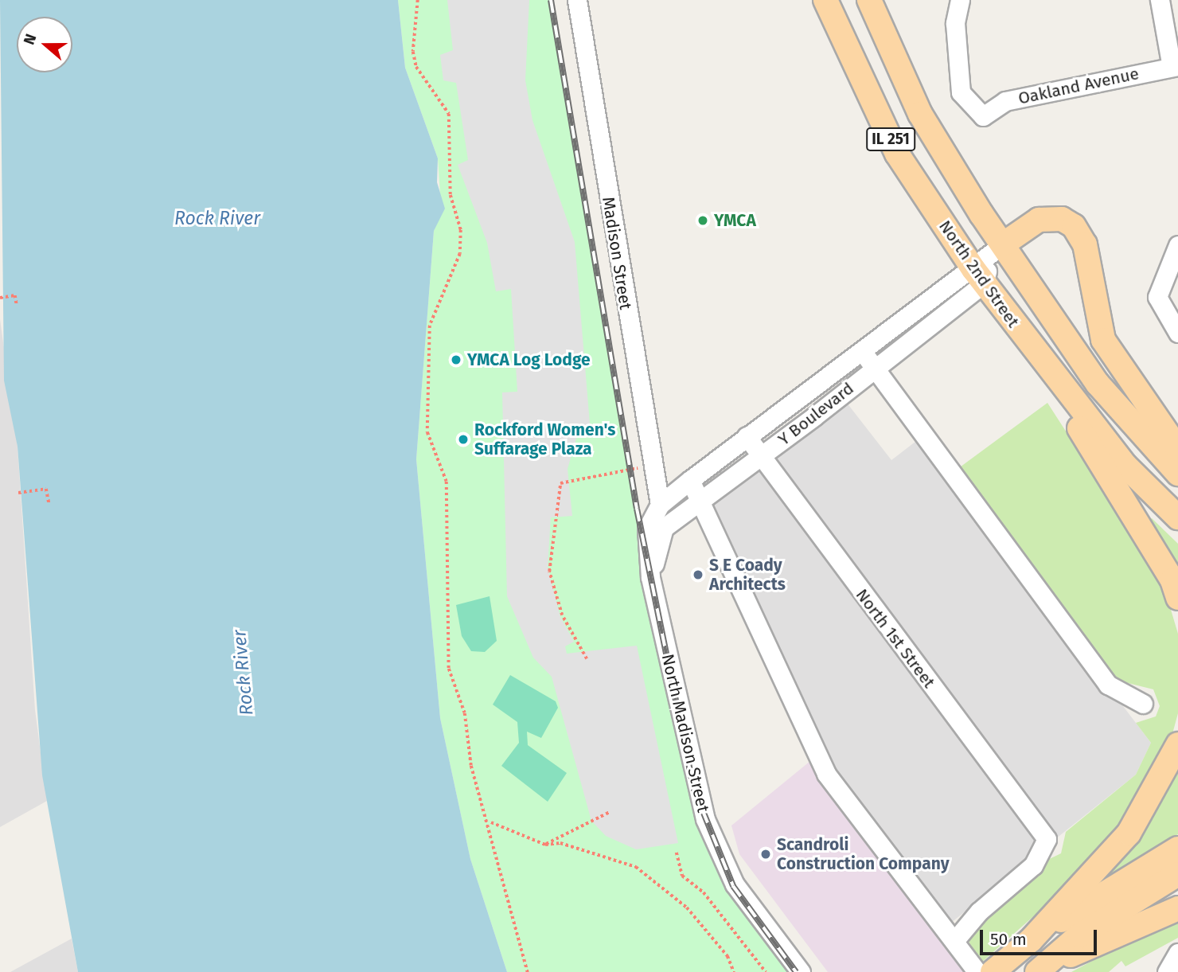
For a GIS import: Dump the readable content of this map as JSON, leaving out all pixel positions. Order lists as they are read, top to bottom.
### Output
{
  "streets": {
    "main road": ["IL 251", "North 2nd Street"],
    "street": [
      "Oakland Avenue",
      "Madison Street",
      "Y Boulevard",
      "North 1st Street",
      "North Madison Street"
    ]
  },
  "crossings": [
    ["Madison Street", "Y Boulevard"],
    ["Madison Street", "North Madison Street"],
    ["North 2nd Street", "Y Boulevard"],
    ["Y Boulevard", "North 1st Street"],
    ["Y Boulevard", "North Madison Street"]
  ],
  "water": ["Rock River"],
  "places": [
    "YMCA",
    "YMCA Log Lodge",
    "Rockford Women's Suffarage Plaza",
    "S E Coady Architects",
    "Scandroli Construction Company"
  ],
  "scale_bar": "50 m",
  "north": "left"
}
